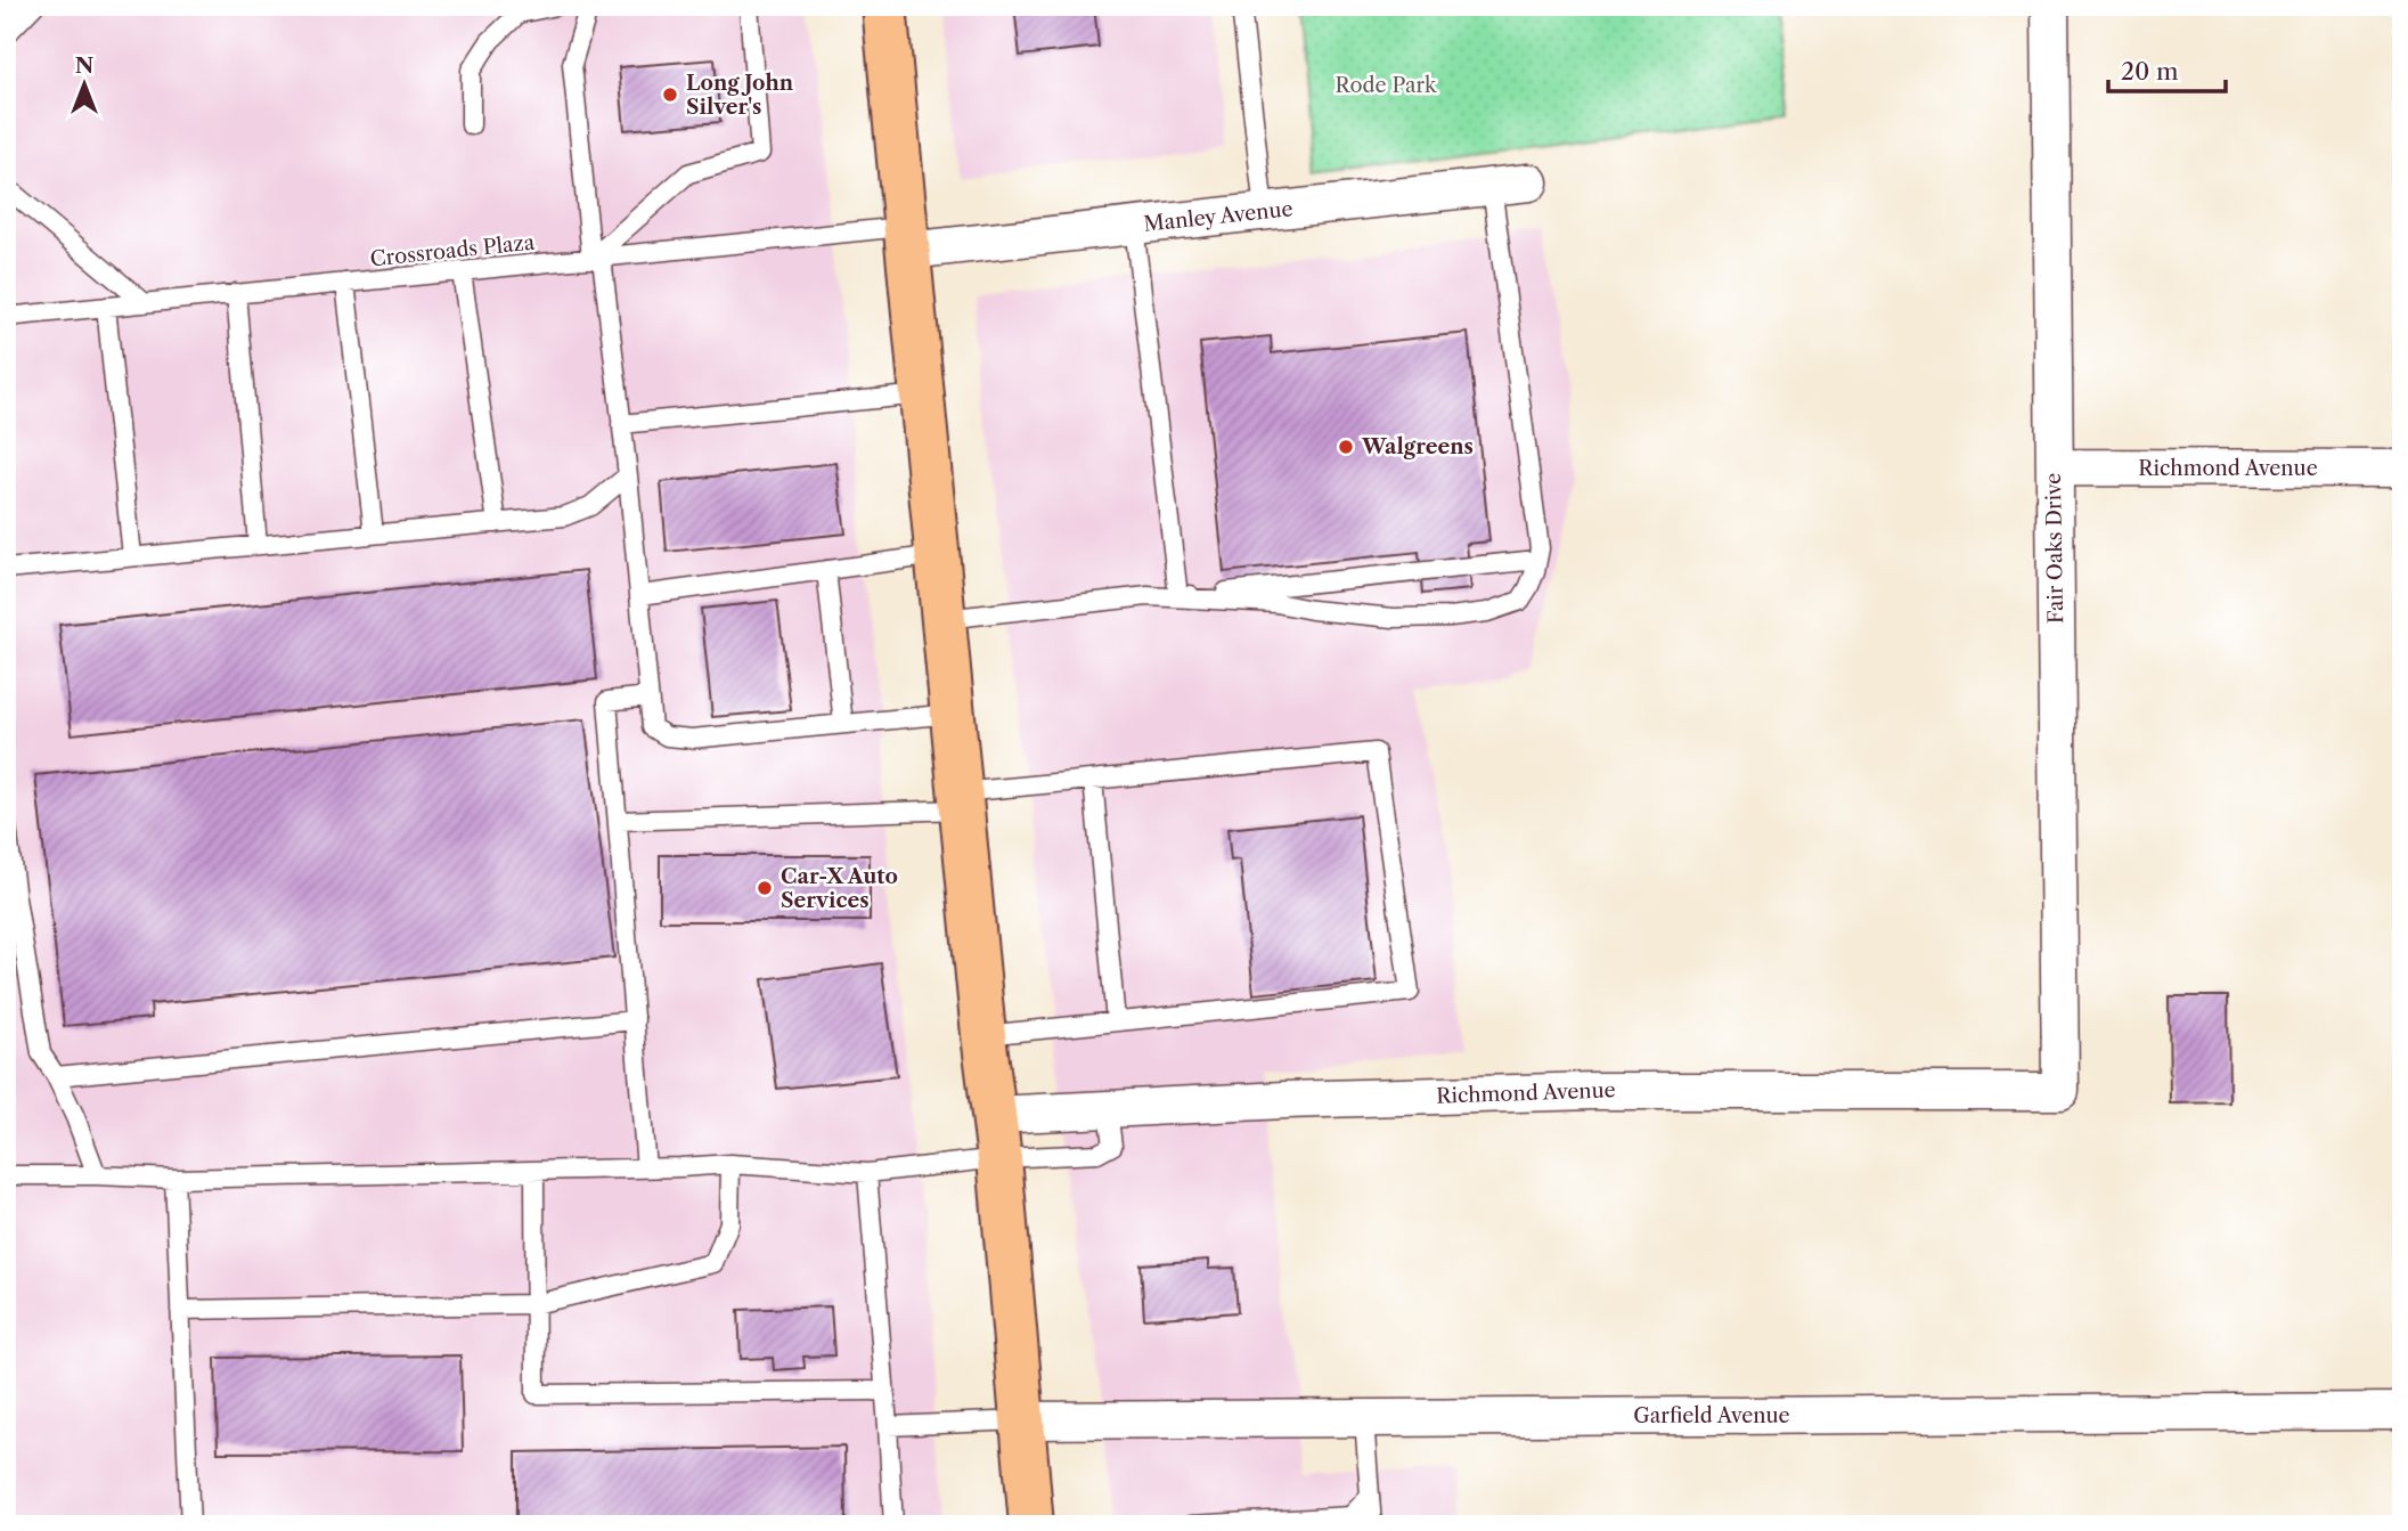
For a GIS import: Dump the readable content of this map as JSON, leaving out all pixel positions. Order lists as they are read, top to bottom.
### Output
{
  "streets": {
    "street": [
      "Manley Avenue",
      "Richmond Avenue",
      "Fair Oaks Drive",
      "Garfield Avenue"
    ],
    "lane": ["Crossroads Plaza"]
  },
  "crossings": [
    ["Manley Avenue", "Crossroads Plaza"],
    ["Richmond Avenue", "Fair Oaks Drive"]
  ],
  "parks": ["Rode Park"],
  "places": ["Long John Silver's", "Walgreens", "Car-X Auto Services"],
  "scale_bar": "20 m",
  "north": "top"
}
